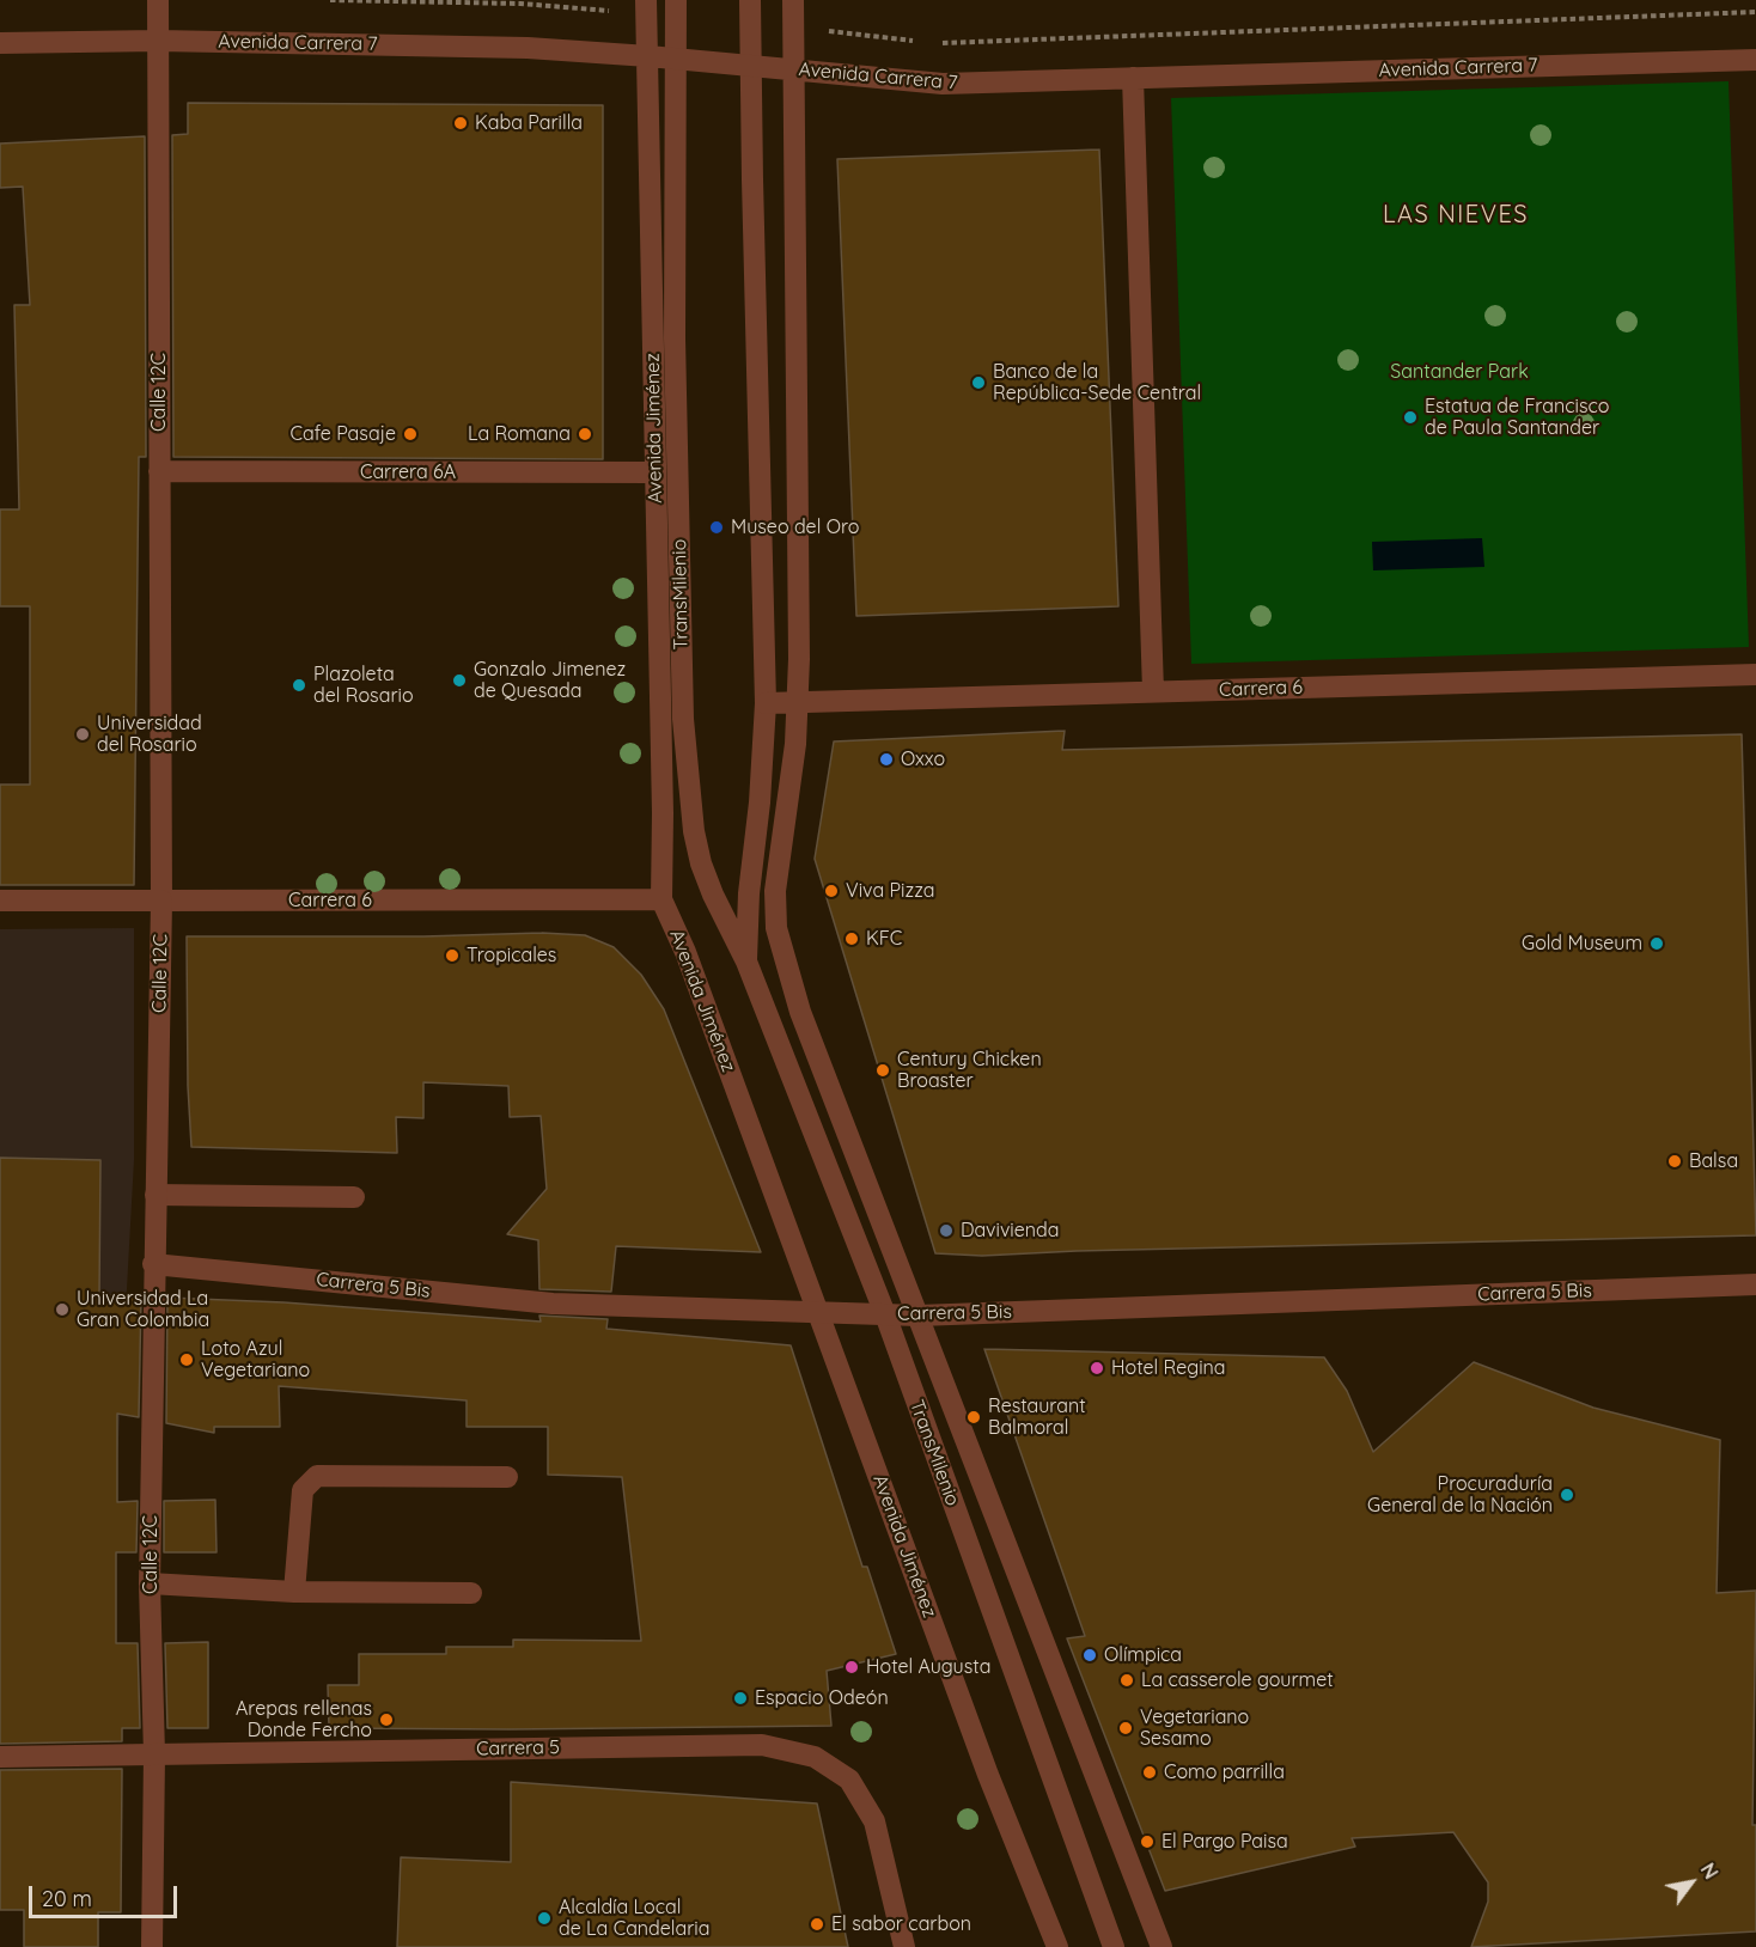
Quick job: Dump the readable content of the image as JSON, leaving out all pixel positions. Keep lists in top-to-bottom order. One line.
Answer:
{"streets":{"street":["Avenida Carrera 7","Calle 12C","Avenida Jiménez","Carrera 6A","TransMilenio","Carrera 6","Carrera 5 Bis","Carrera 5"]},"crossings":[["Avenida Carrera 7","Calle 12C"],["Avenida Carrera 7","Avenida Jiménez"],["Avenida Carrera 7","TransMilenio"],["Calle 12C","Carrera 6A"],["Calle 12C","Carrera 6"],["Calle 12C","Carrera 5 Bis"],["Calle 12C","Carrera 5"],["Avenida Jiménez","Carrera 6A"],["Avenida Jiménez","Carrera 6"],["Avenida Jiménez","Carrera 5 Bis"],["TransMilenio","Carrera 6"],["TransMilenio","Carrera 5 Bis"]],"districts":["LAS NIEVES"],"parks":["Santander Park"],"places":["Kaba Parilla","Banco de la República-Sede Central","Estatua de Francisco de Paula Santander","Cafe Pasaje","La Romana","Museo del Oro","Gonzalo Jimenez de Quesada","Plazoleta del Rosario","Universidad del Rosario","Oxxo","Viva Pizza","KFC","Gold Museum","Tropicales","Century Chicken Broaster","Balsa","Davivienda","Universidad La Gran Colombia","Loto Azul Vegetariano","Hotel Regina","Restaurant Balmoral","Procuraduría General de la Nación","Olímpica","Hotel Augusta","La casserole gourmet","Espacio Odeón","Arepas rellenas Donde Fercho","Vegetariano Sesamo","Como parrilla","El Pargo Paisa","Alcaldía Local de La Candelaria","El sabor carbon"],"scale_bar":"20 m","north":"top right"}
